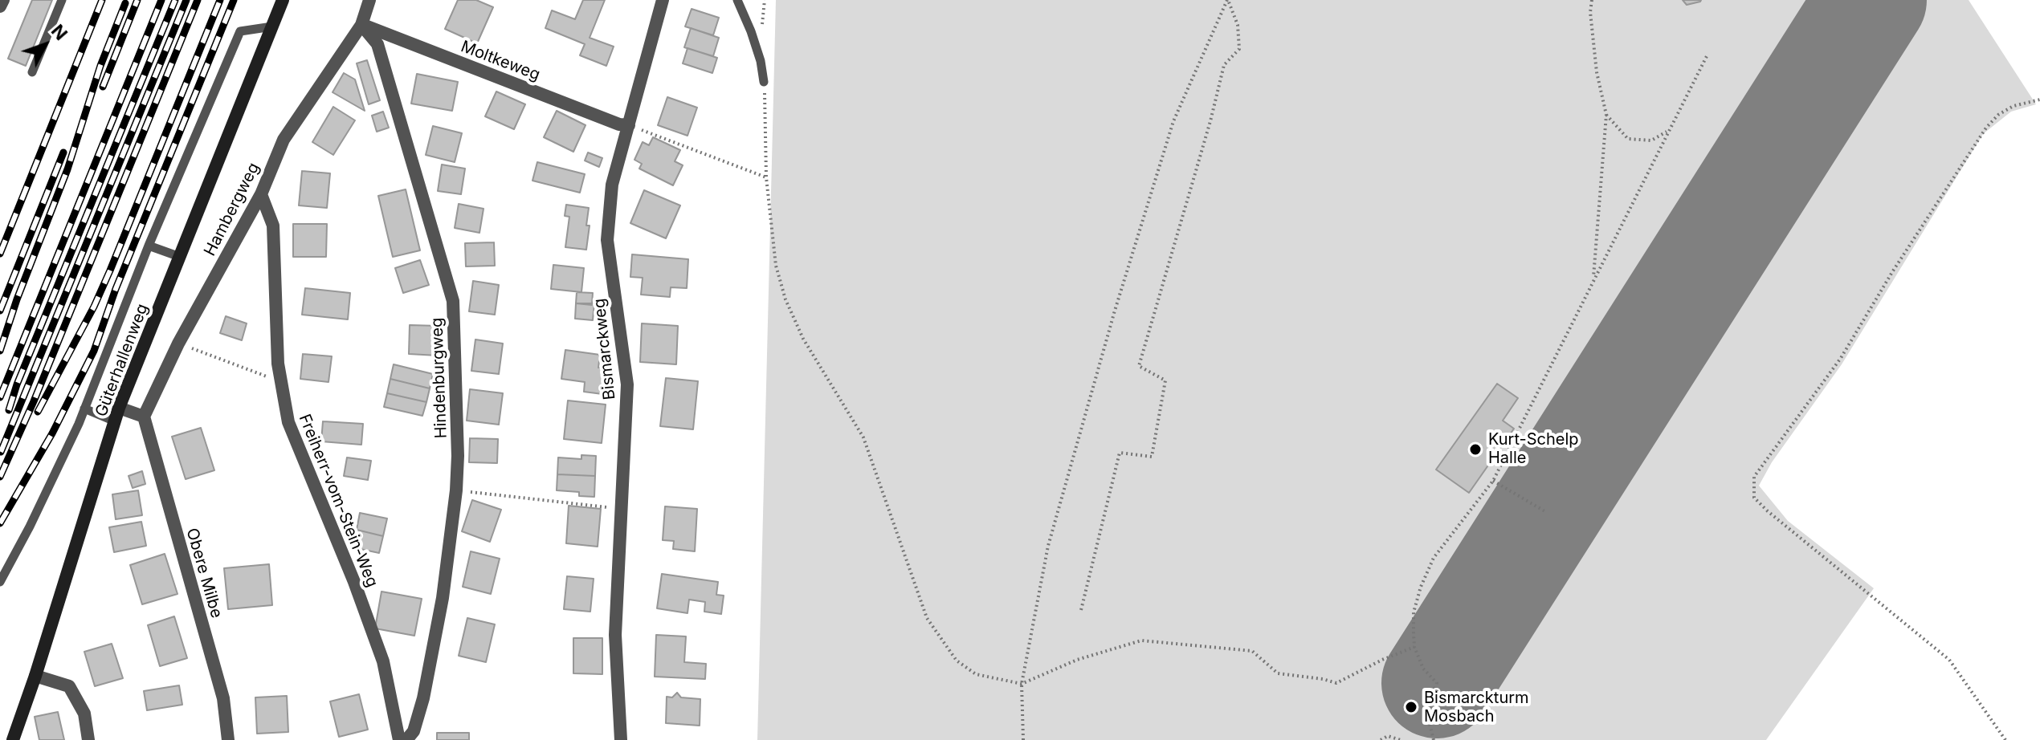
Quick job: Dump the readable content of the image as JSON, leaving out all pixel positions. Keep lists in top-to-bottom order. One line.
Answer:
{"streets":{"street":["Moltkeweg","Hambergweg","Bismarckweg","Güterhallenweg","Hindenburgweg","Freiherr-vom-Stein-Weg","Obere Milbe"]},"crossings":[["Moltkeweg","Hambergweg"],["Moltkeweg","Bismarckweg"],["Moltkeweg","Hindenburgweg"],["Hambergweg","Hindenburgweg"],["Hambergweg","Freiherr-vom-Stein-Weg"],["Hambergweg","Obere Milbe"]],"places":["Kurt-Schelp Halle","Bismarckturm Mosbach"],"north":"top right"}
